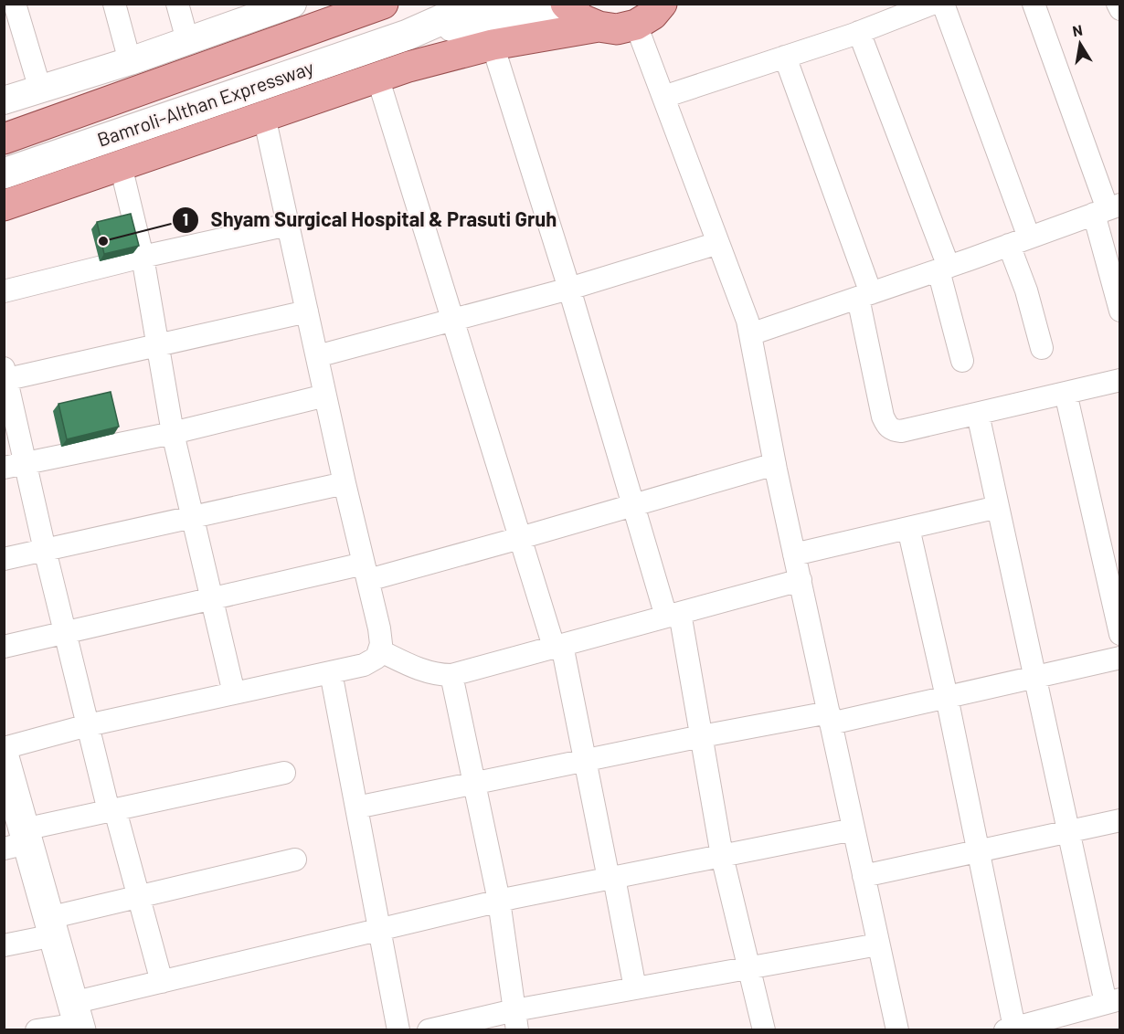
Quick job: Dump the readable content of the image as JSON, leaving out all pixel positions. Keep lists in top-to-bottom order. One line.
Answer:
{"streets":{"main road":["Bamroli-Althan Expressway"]},"places":["Shyam Surgical Hospital & Prasuti Gruh"],"north":"top"}
